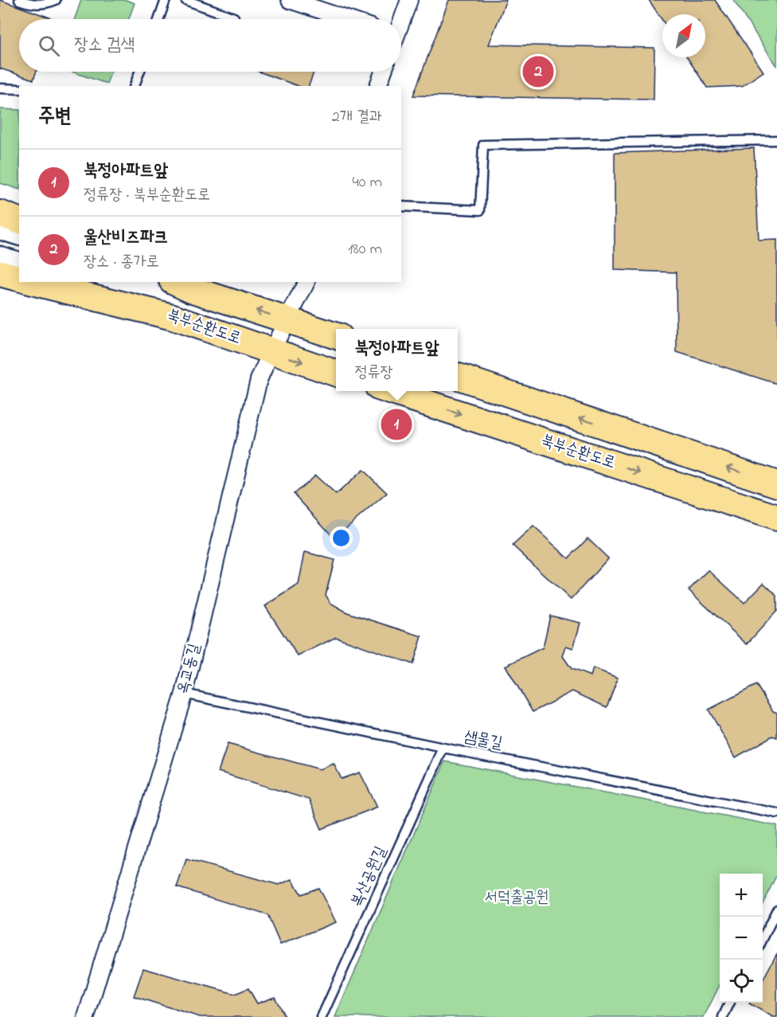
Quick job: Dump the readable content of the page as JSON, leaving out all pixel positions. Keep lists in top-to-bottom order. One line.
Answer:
{"streets":{"main road":["북부순환도로"],"street":["옥교동길"],"lane":["샘물길","복산공원길"]},"crossings":[["북부순환도로","옥교동길"],["옥교동길","샘물길"],["샘물길","복산공원길"]],"parks":["서덕출공원"],"north":"top right","page":{"search":"장소 검색","pins":["2","1"],"heading":["주변","2개 결과"],"list":[{"mark":"1","name":"북정아파트앞","note":"정류장 · 북부순환도로","value":"40 m"},{"mark":"2","name":"울산비즈파크","note":"장소 · 종가로","value":"180 m"}],"popup":["북정아파트앞","정류장"],"map_buttons":["+","−"]}}
